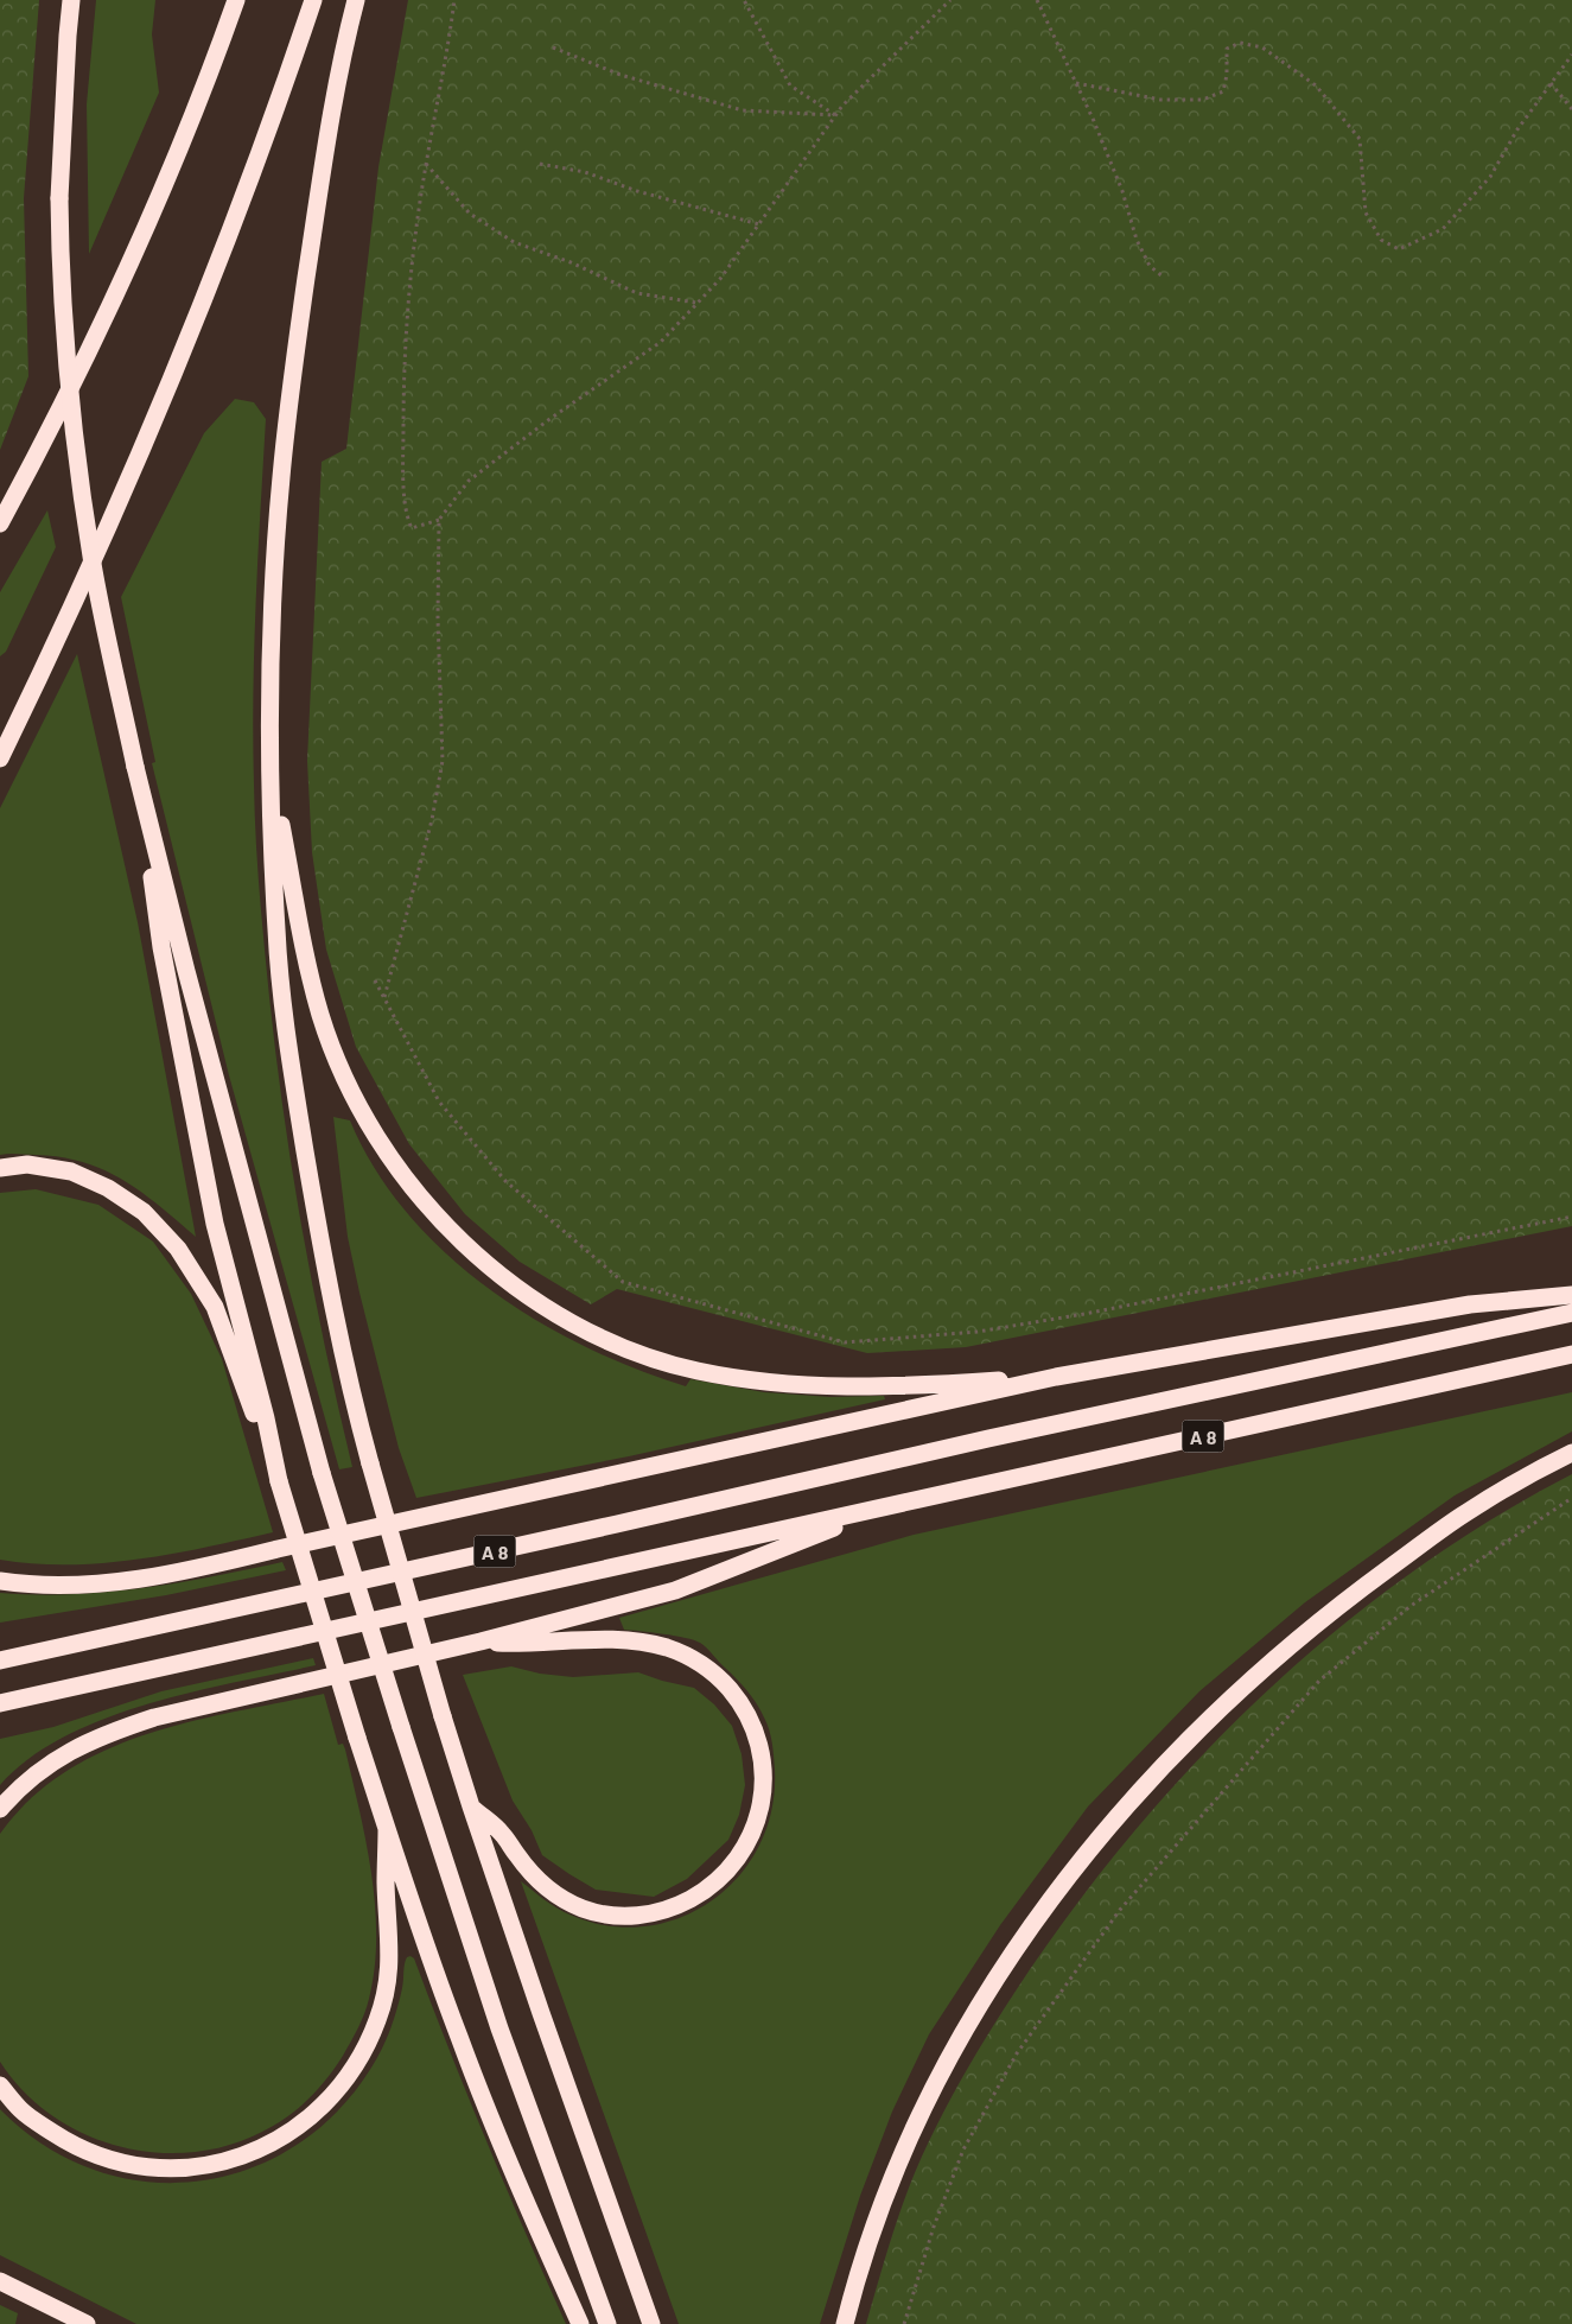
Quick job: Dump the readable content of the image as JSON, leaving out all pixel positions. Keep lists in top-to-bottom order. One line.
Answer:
{"streets":{"highway":["A 8"]}}
